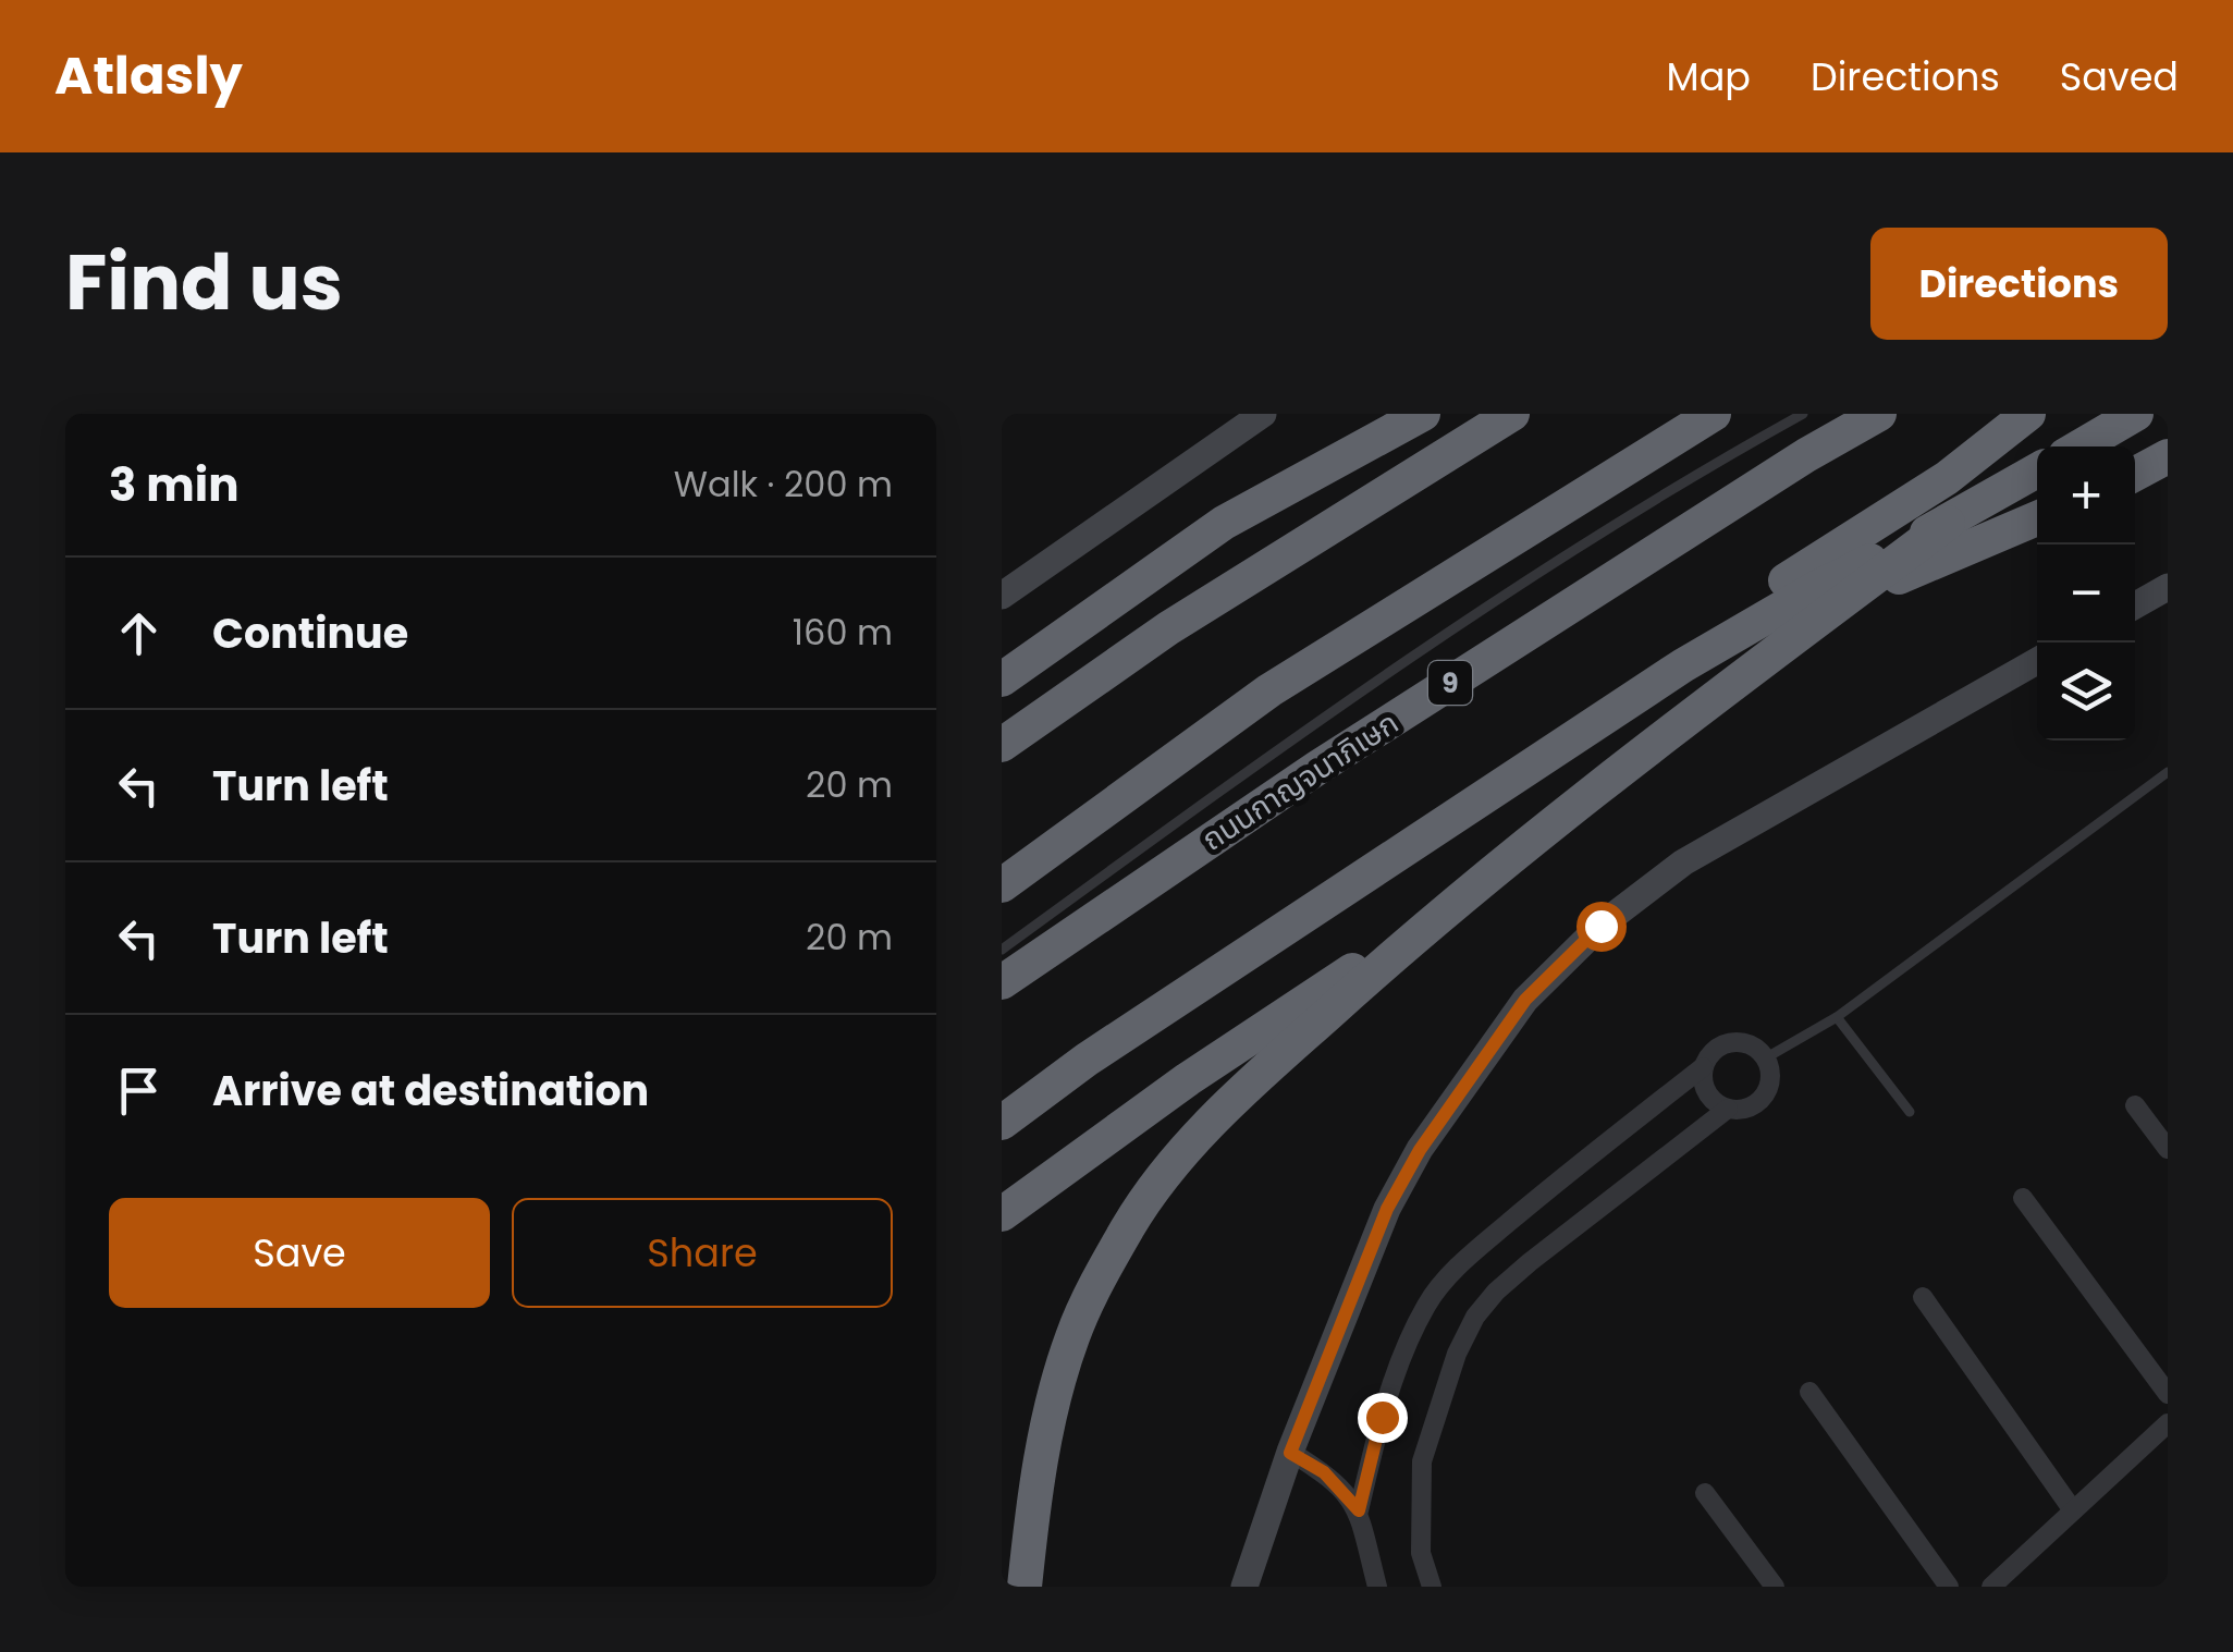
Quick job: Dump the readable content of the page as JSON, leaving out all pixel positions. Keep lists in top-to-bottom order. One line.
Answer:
{"streets":{"highway":["9","ถนนกาญจนาภิเษก"]},"page":{"header":"Atlasly","nav":["Map","Directions","Saved"],"title":"Find us","buttons":["Directions",["Save","Share"]],"heading":["3 min","Walk · 200 m"],"map_buttons":["+","−"],"list":[["Continue","160 m"],["Turn left","20 m"],["Turn left","20 m"],"Arrive at destination"]}}
